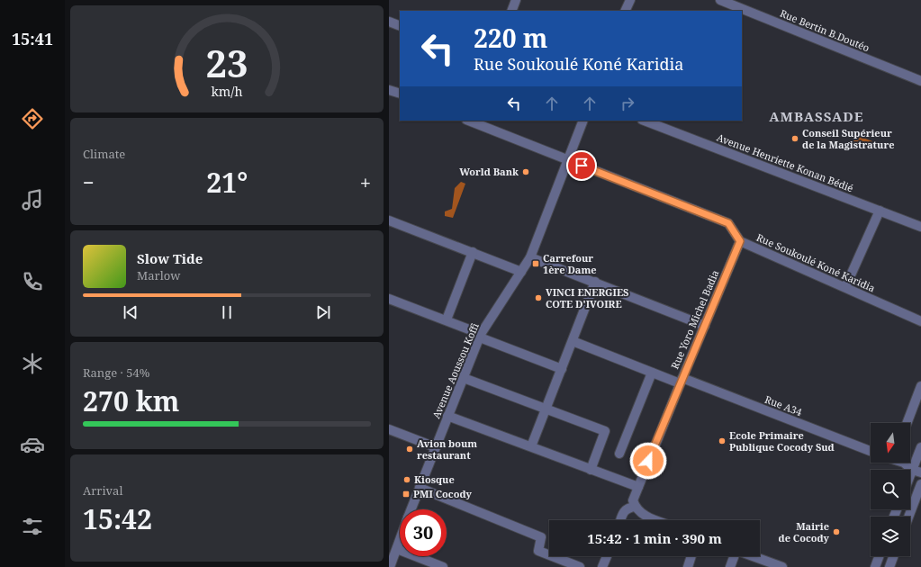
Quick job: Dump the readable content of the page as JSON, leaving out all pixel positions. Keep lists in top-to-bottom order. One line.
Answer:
{"streets":{"street":["Rue Bertin B.Doutéo","Avenue Henriette Konan Bédié","Rue Soukoulé Koné Karidia","Rue Yoro Michel Badia","Avenue Aoussou Koffi","Rue A34"]},"crossings":[["Rue Soukoulé Koné Karidia","Rue Yoro Michel Badia"],["Rue Soukoulé Koné Karidia","Avenue Aoussou Koffi"],["Rue Yoro Michel Badia","Rue A34"]],"districts":["AMBASSADE"],"places":{"other":["Conseil Supérieur de la Magistrature","World Bank","VINCI ENERGIES COTE D'IVOIRE","Ecole Primaire Publique Cocody Sud","Avion boum restaurant","Kiosque","Mairie de Cocody"],"transit":["Carrefour 1ère Dame","PMI Cocody"]},"north":"bottom","page":{"tabs":"15:41","turn":["220 m","Rue Soukoulé Koné Karidia"],"tile":["Climate",["Range · 54%","270 km"],["Arrival","15:42"]],"heat":["−","21°","+"],"song":["Slow Tide","Marlow"],"limit":"30","trip":"15:42 · 1 min · 390 m","gauge":["23","km/h"]}}
